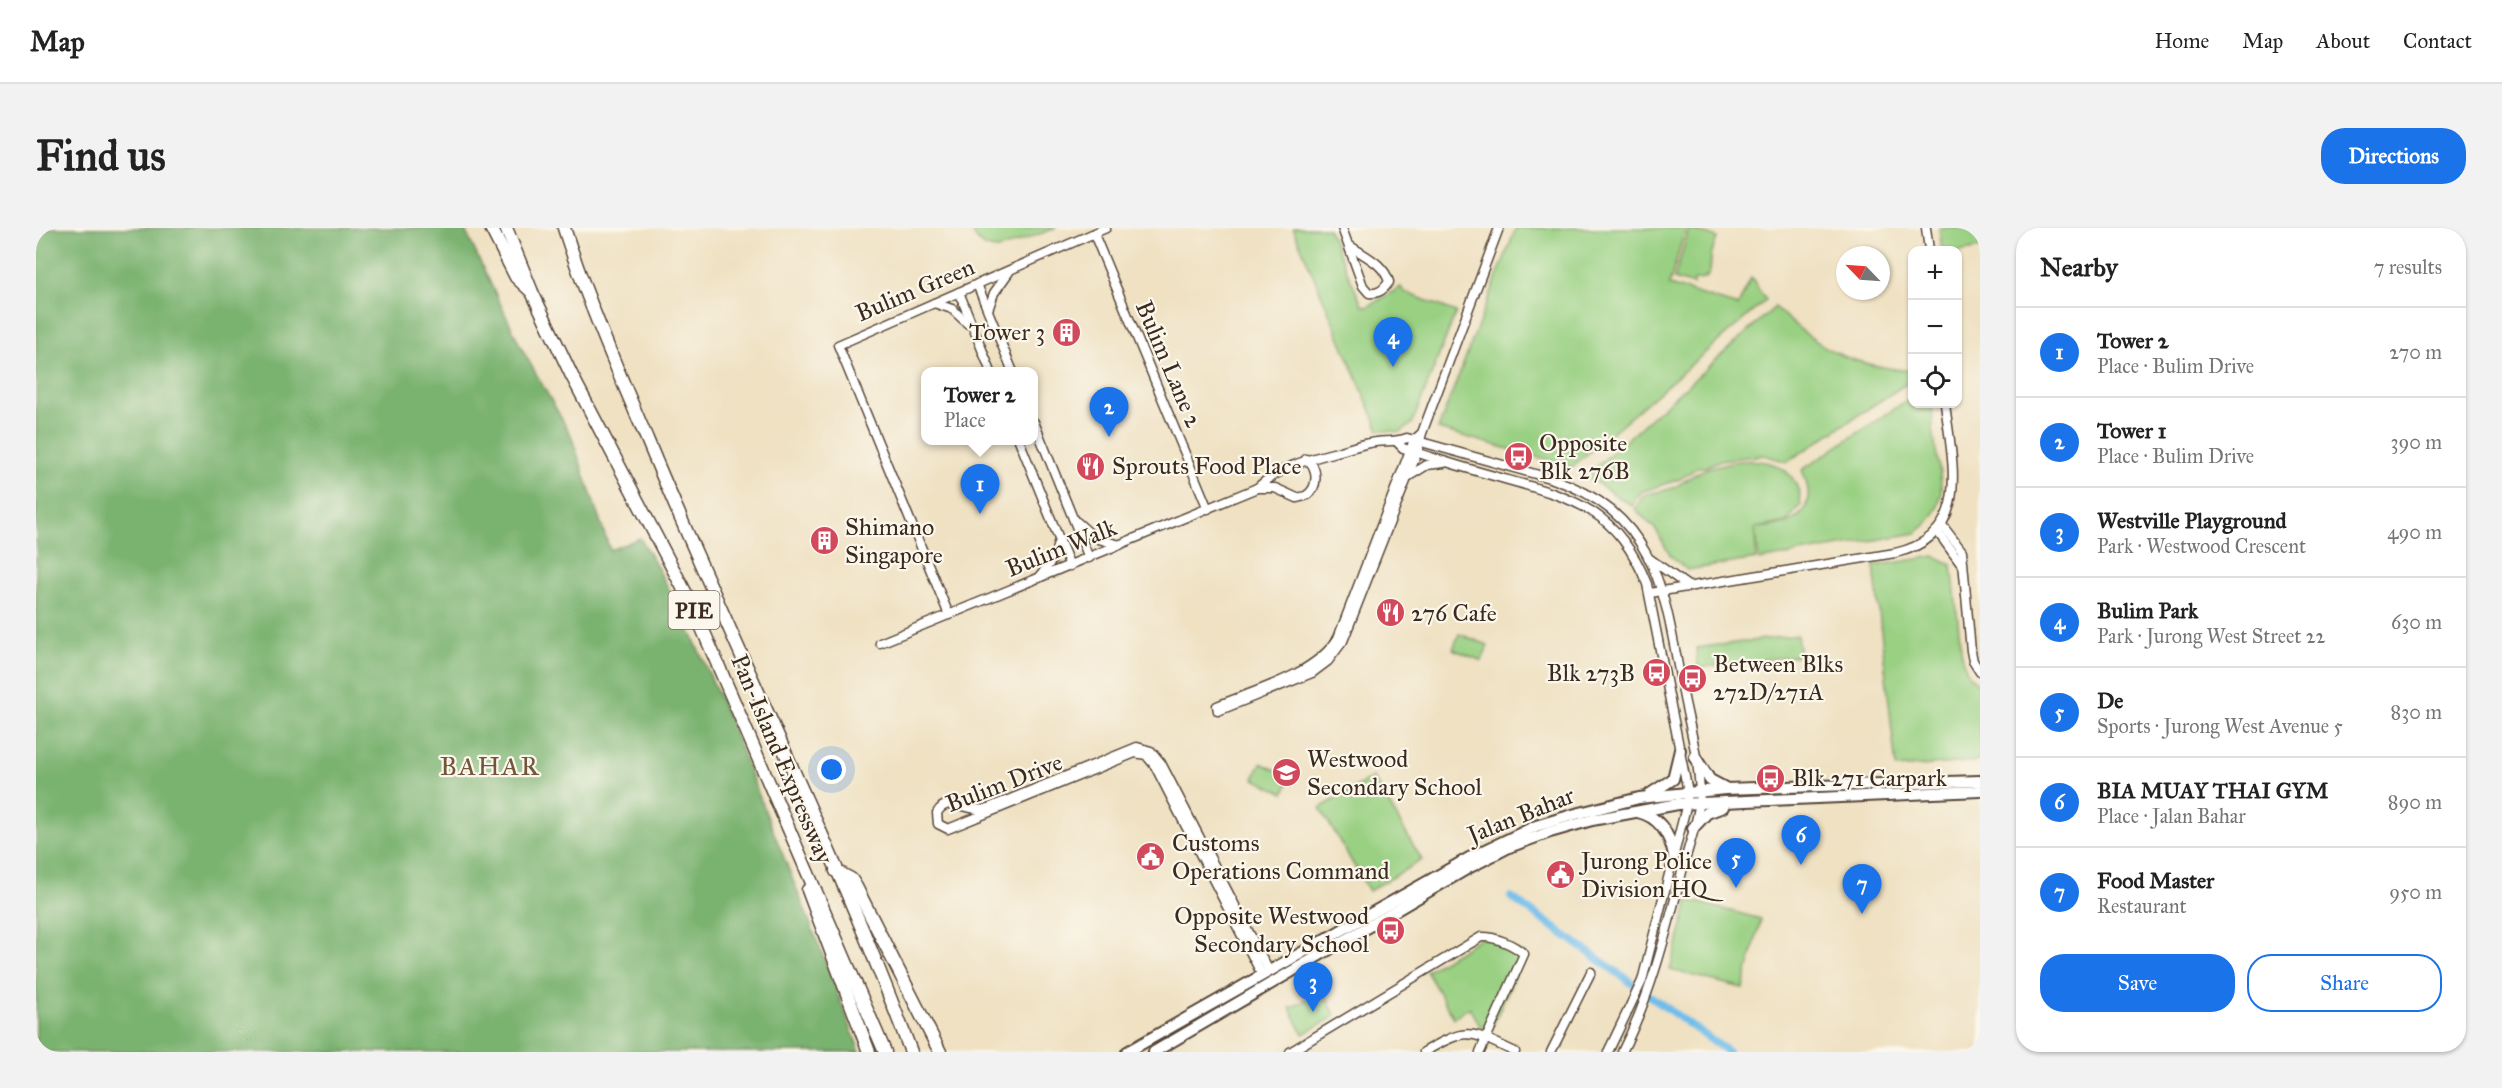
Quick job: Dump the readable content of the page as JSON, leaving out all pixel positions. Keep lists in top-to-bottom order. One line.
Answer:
{"streets":{"highway":["PIE","Pan-Island Expressway"],"main road":["Jalan Bahar"],"street":["Bulim Green","Bulim Lane 2","Bulim Walk","Bulim Drive"]},"crossings":[["Bulim Green","Bulim Lane 2"],["Bulim Green","Bulim Walk"],["Bulim Lane 2","Bulim Walk"],["Bulim Drive","Jalan Bahar"]],"districts":["BAHAR"],"places":{"building":["Tower 3","Shimano Singapore"],"bus stop":["Opposite Blk 276B","Blk 273B","Between Blks 272D/271A","Blk 271 Carpark","Opposite Westwood Secondary School"],"restaurant":["Sprouts Food Place","276 Cafe"],"school or university":["Westwood Secondary School"],"public building":["Customs Operations Command","Jurong Police Division HQ"]},"north":"top left","page":{"header":"Map","nav":["Home","Map","About","Contact"],"buttons":["Directions",["Save","Share"]],"title":"Find us","heading":["Nearby","7 results"],"map_buttons":["+","−"],"list":[{"mark":"1","name":"Tower 2","note":"Place · Bulim Drive","value":"270 m"},{"mark":"2","name":"Tower 1","note":"Place · Bulim Drive","value":"390 m"},{"mark":"3","name":"Westville Playground","note":"Park · Westwood Crescent","value":"490 m"},{"mark":"4","name":"Bulim Park","note":"Park · Jurong West Street 22","value":"630 m"},{"mark":"5","name":"De","note":"Sports · Jurong West Avenue 5","value":"830 m"},{"mark":"6","name":"BIA MUAY THAI GYM","note":"Place · Jalan Bahar","value":"890 m"},{"mark":"7","name":"Food Master","note":"Restaurant","value":"950 m"}],"pins":["4","2","1","6","5","7","3"],"popup":["Tower 2","Place"]}}
